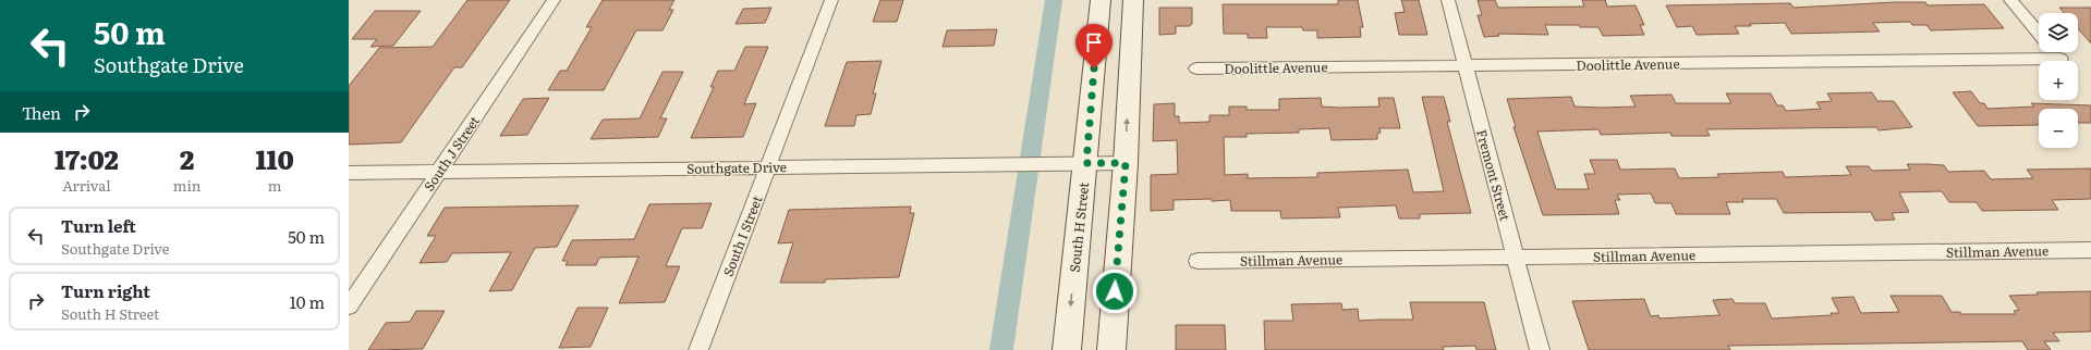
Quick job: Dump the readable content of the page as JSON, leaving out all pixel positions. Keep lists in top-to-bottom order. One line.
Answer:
{"streets":{"street":["Doolittle Avenue","South J Street","Southgate Drive","Fremont Street","South H Street","South I Street","Stillman Avenue"]},"crossings":[["Doolittle Avenue","Fremont Street"],["South J Street","Southgate Drive"],["Southgate Drive","South H Street"],["Southgate Drive","South I Street"],["Fremont Street","Stillman Avenue"]],"page":{"turn":["50 m","Southgate Drive"],"map_buttons":["+","−"],"then":"Then","eta":["17:02","Arrival","2","min","110","m"],"list":[{"name":"Turn left","note":"Southgate Drive","value":"50 m"},{"name":"Turn right","note":"South H Street","value":"10 m"}]}}
